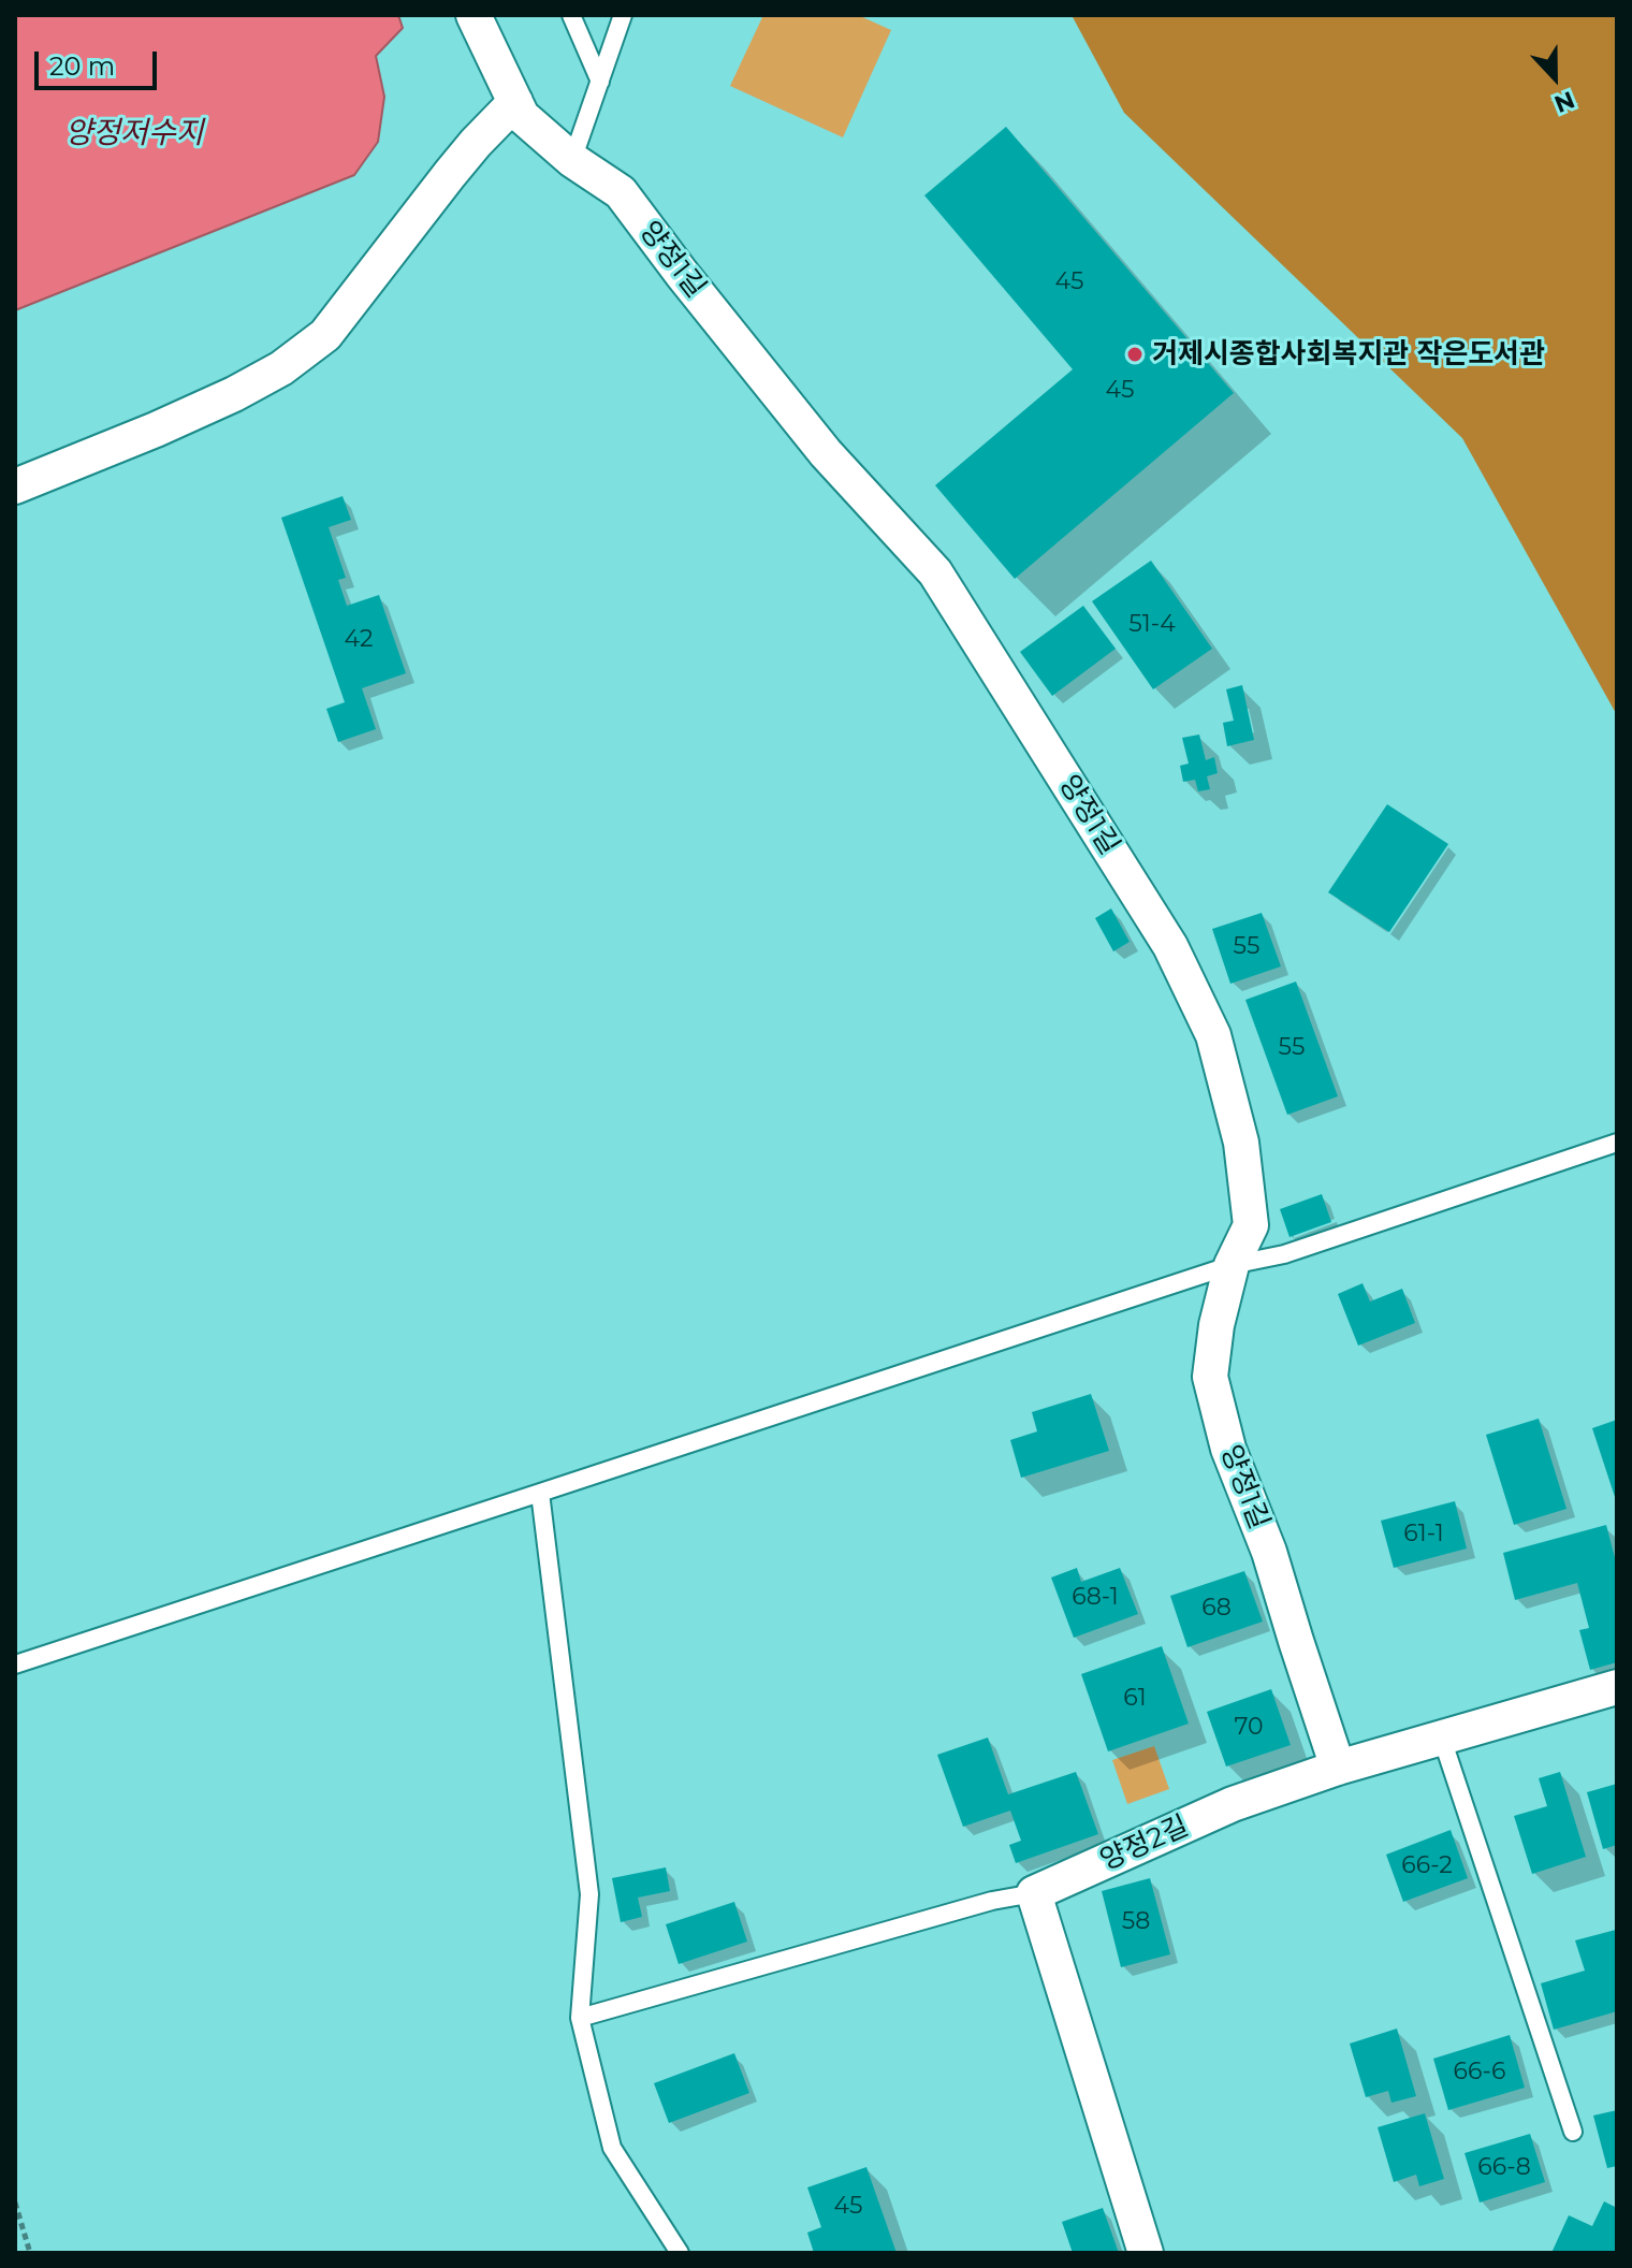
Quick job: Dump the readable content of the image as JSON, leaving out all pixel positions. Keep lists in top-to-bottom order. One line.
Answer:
{"streets":{"street":["양정1길","양정2길"]},"crossings":[["양정1길","양정2길"]],"water":["양정저수지"],"places":["거제시종합사회복지관 작은도서관"],"house_numbers":["45","45","51-4","42","55","55","61-1","68-1","68","61","70","66-2","58","66-6","66-8","45"],"scale_bar":"20 m","north":"bottom"}
